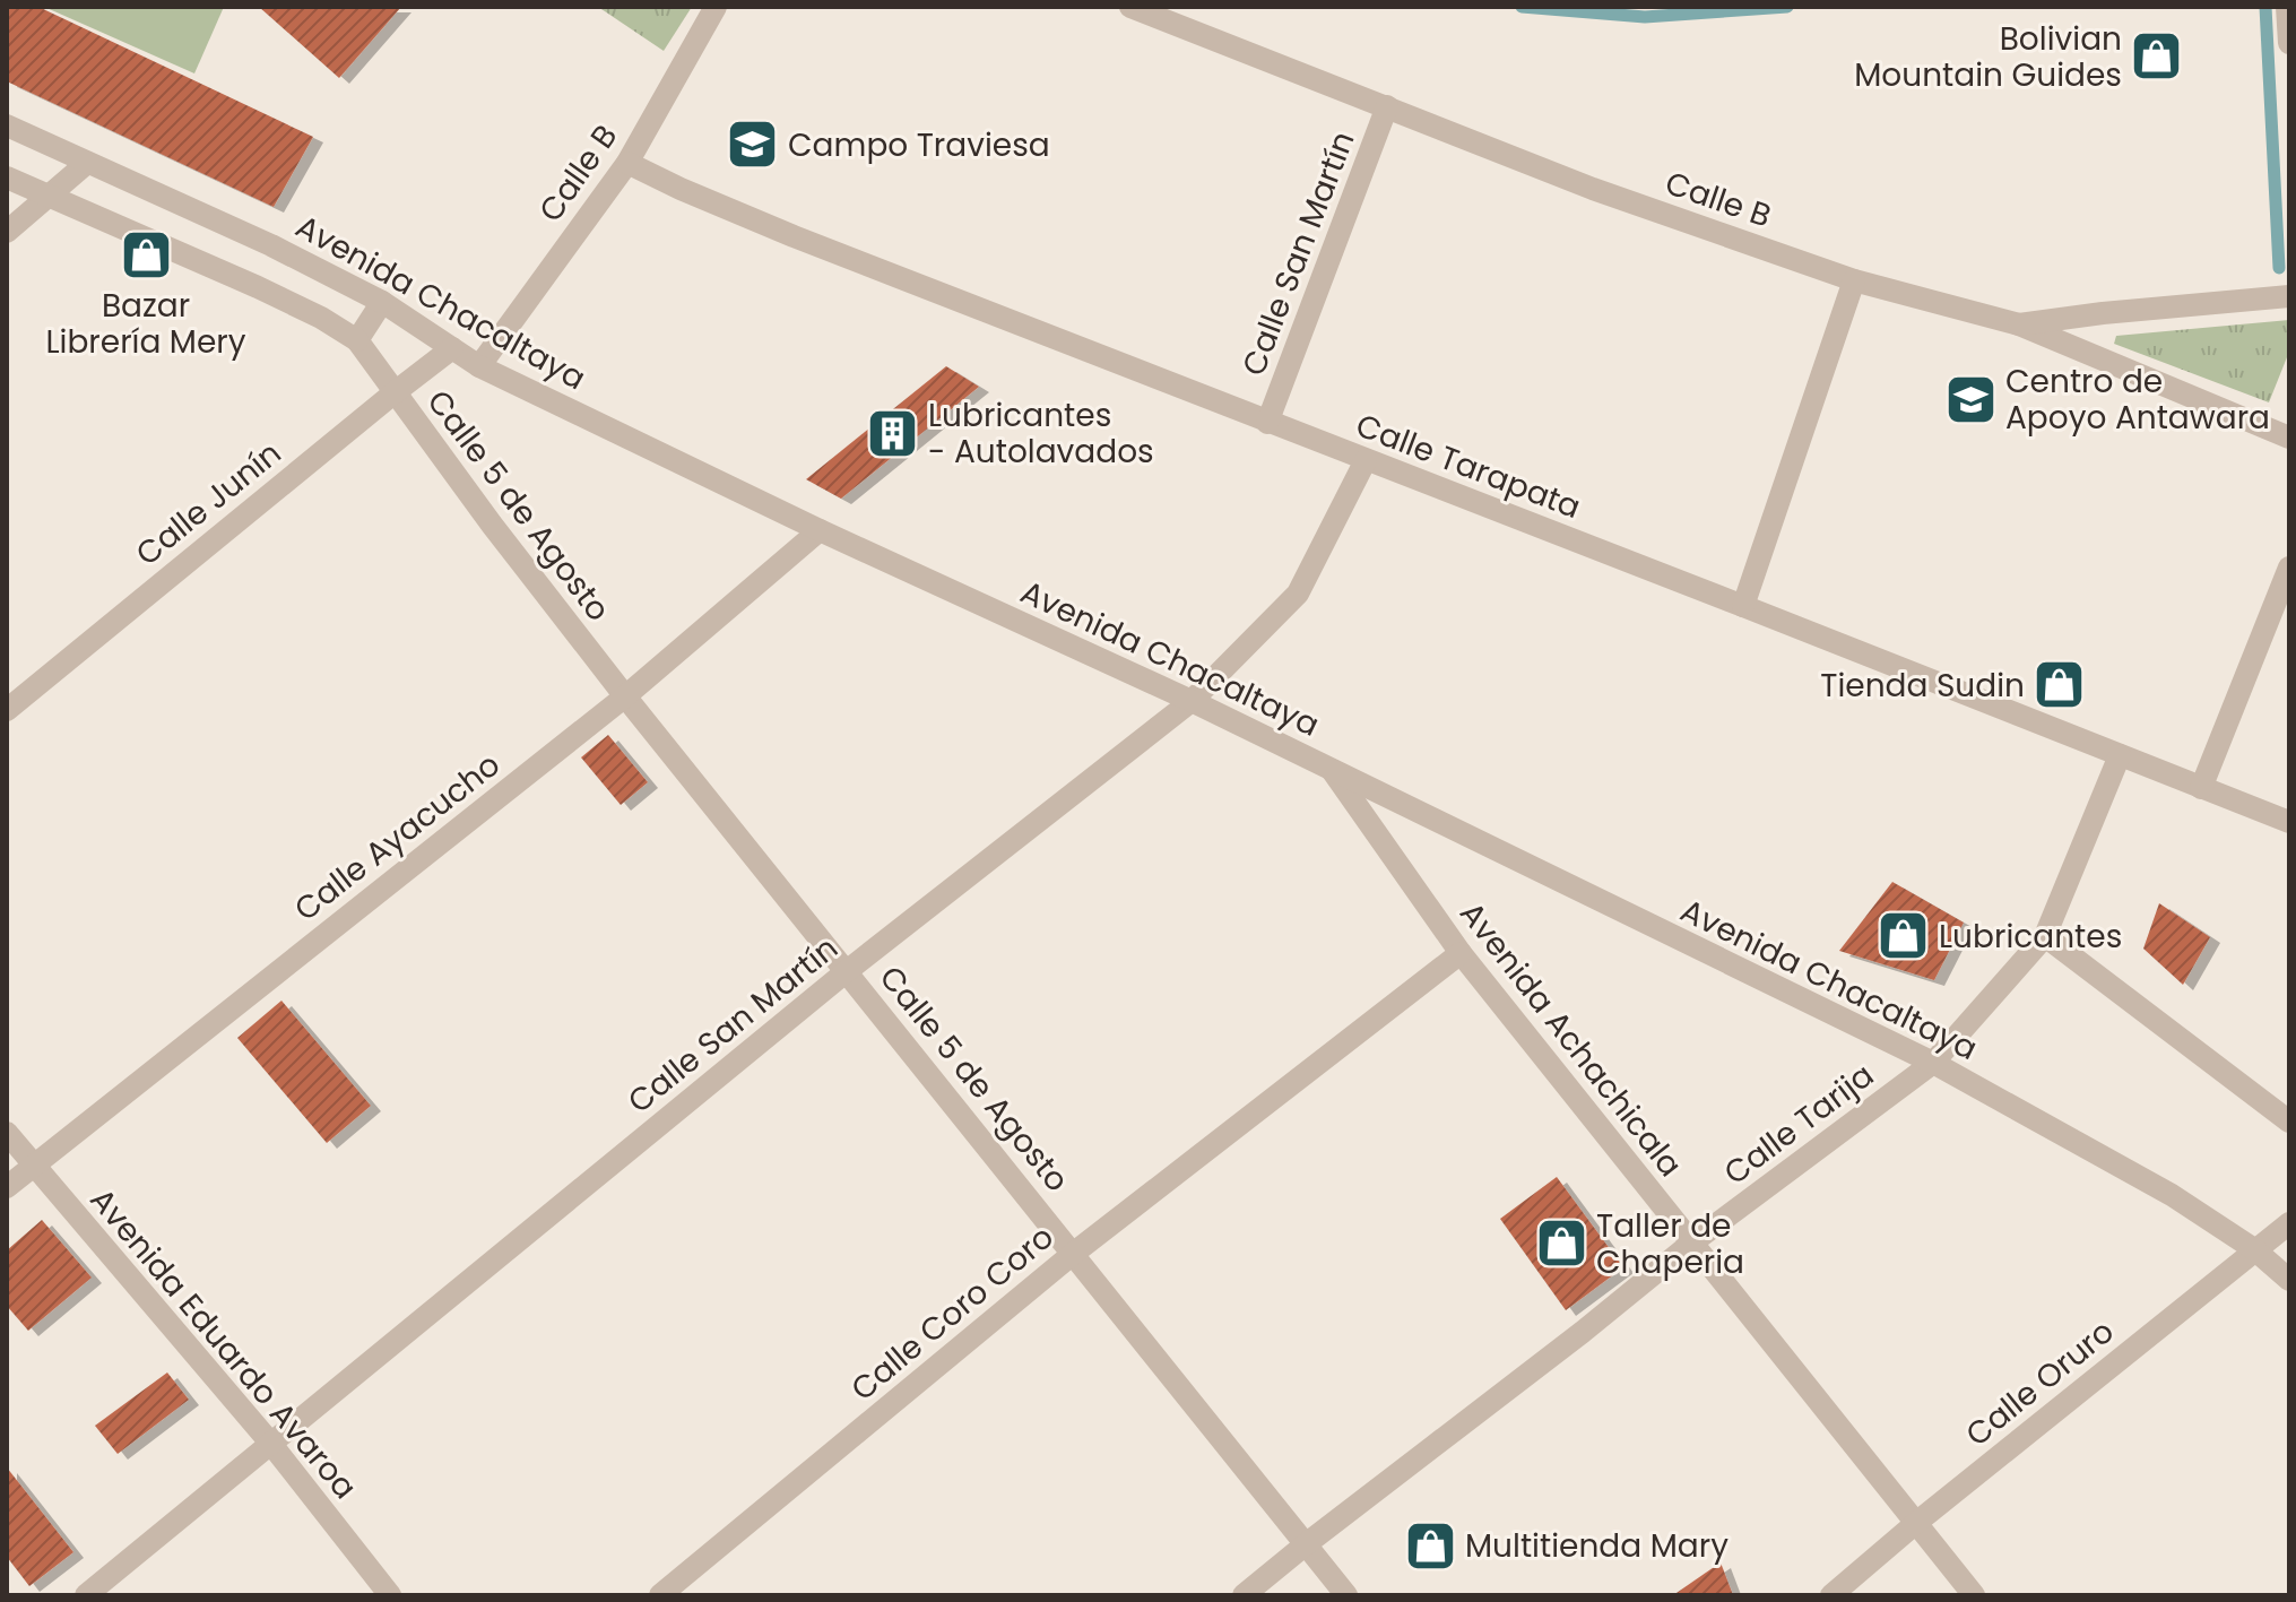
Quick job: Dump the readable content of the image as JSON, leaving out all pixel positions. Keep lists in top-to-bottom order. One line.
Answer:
{"streets":{"street":["Calle B","Calle San Martín","Avenida Chacaltaya","Calle Tarapata","Calle Junín","Calle 5 de Agosto","Calle Ayacucho","Avenida Achachicala","Calle Tarija","Calle Coro Coro","Avenida Eduardo Avaroa","Calle Oruro"]},"crossings":[["Calle B","Calle San Martín"],["Calle B","Avenida Chacaltaya"],["Calle B","Calle Tarapata"],["Calle San Martín","Avenida Chacaltaya"],["Calle San Martín","Calle Tarapata"],["Calle San Martín","Calle 5 de Agosto"],["Calle San Martín","Avenida Eduardo Avaroa"],["Avenida Chacaltaya","Calle Junín"],["Avenida Chacaltaya","Calle Ayacucho"],["Avenida Chacaltaya","Avenida Achachicala"],["Avenida Chacaltaya","Calle Tarija"],["Avenida Chacaltaya","Calle Oruro"],["Calle Tarapata","Calle Tarija"],["Calle Junín","Calle 5 de Agosto"],["Calle 5 de Agosto","Calle Ayacucho"],["Calle 5 de Agosto","Calle Tarija"],["Calle 5 de Agosto","Calle Coro Coro"],["Calle Ayacucho","Avenida Eduardo Avaroa"],["Avenida Achachicala","Calle Tarija"],["Avenida Achachicala","Calle Coro Coro"],["Avenida Achachicala","Calle Oruro"]],"places":{"shop":["Bolivian Mountain Guides","Bazar Librería Mery","Tienda Sudin","Lubricantes","Taller de Chaperia","Multitienda Mary"],"school or university":["Campo Traviesa","Centro de Apoyo Antawara"],"building":["Lubricantes - Autolavados"]}}
